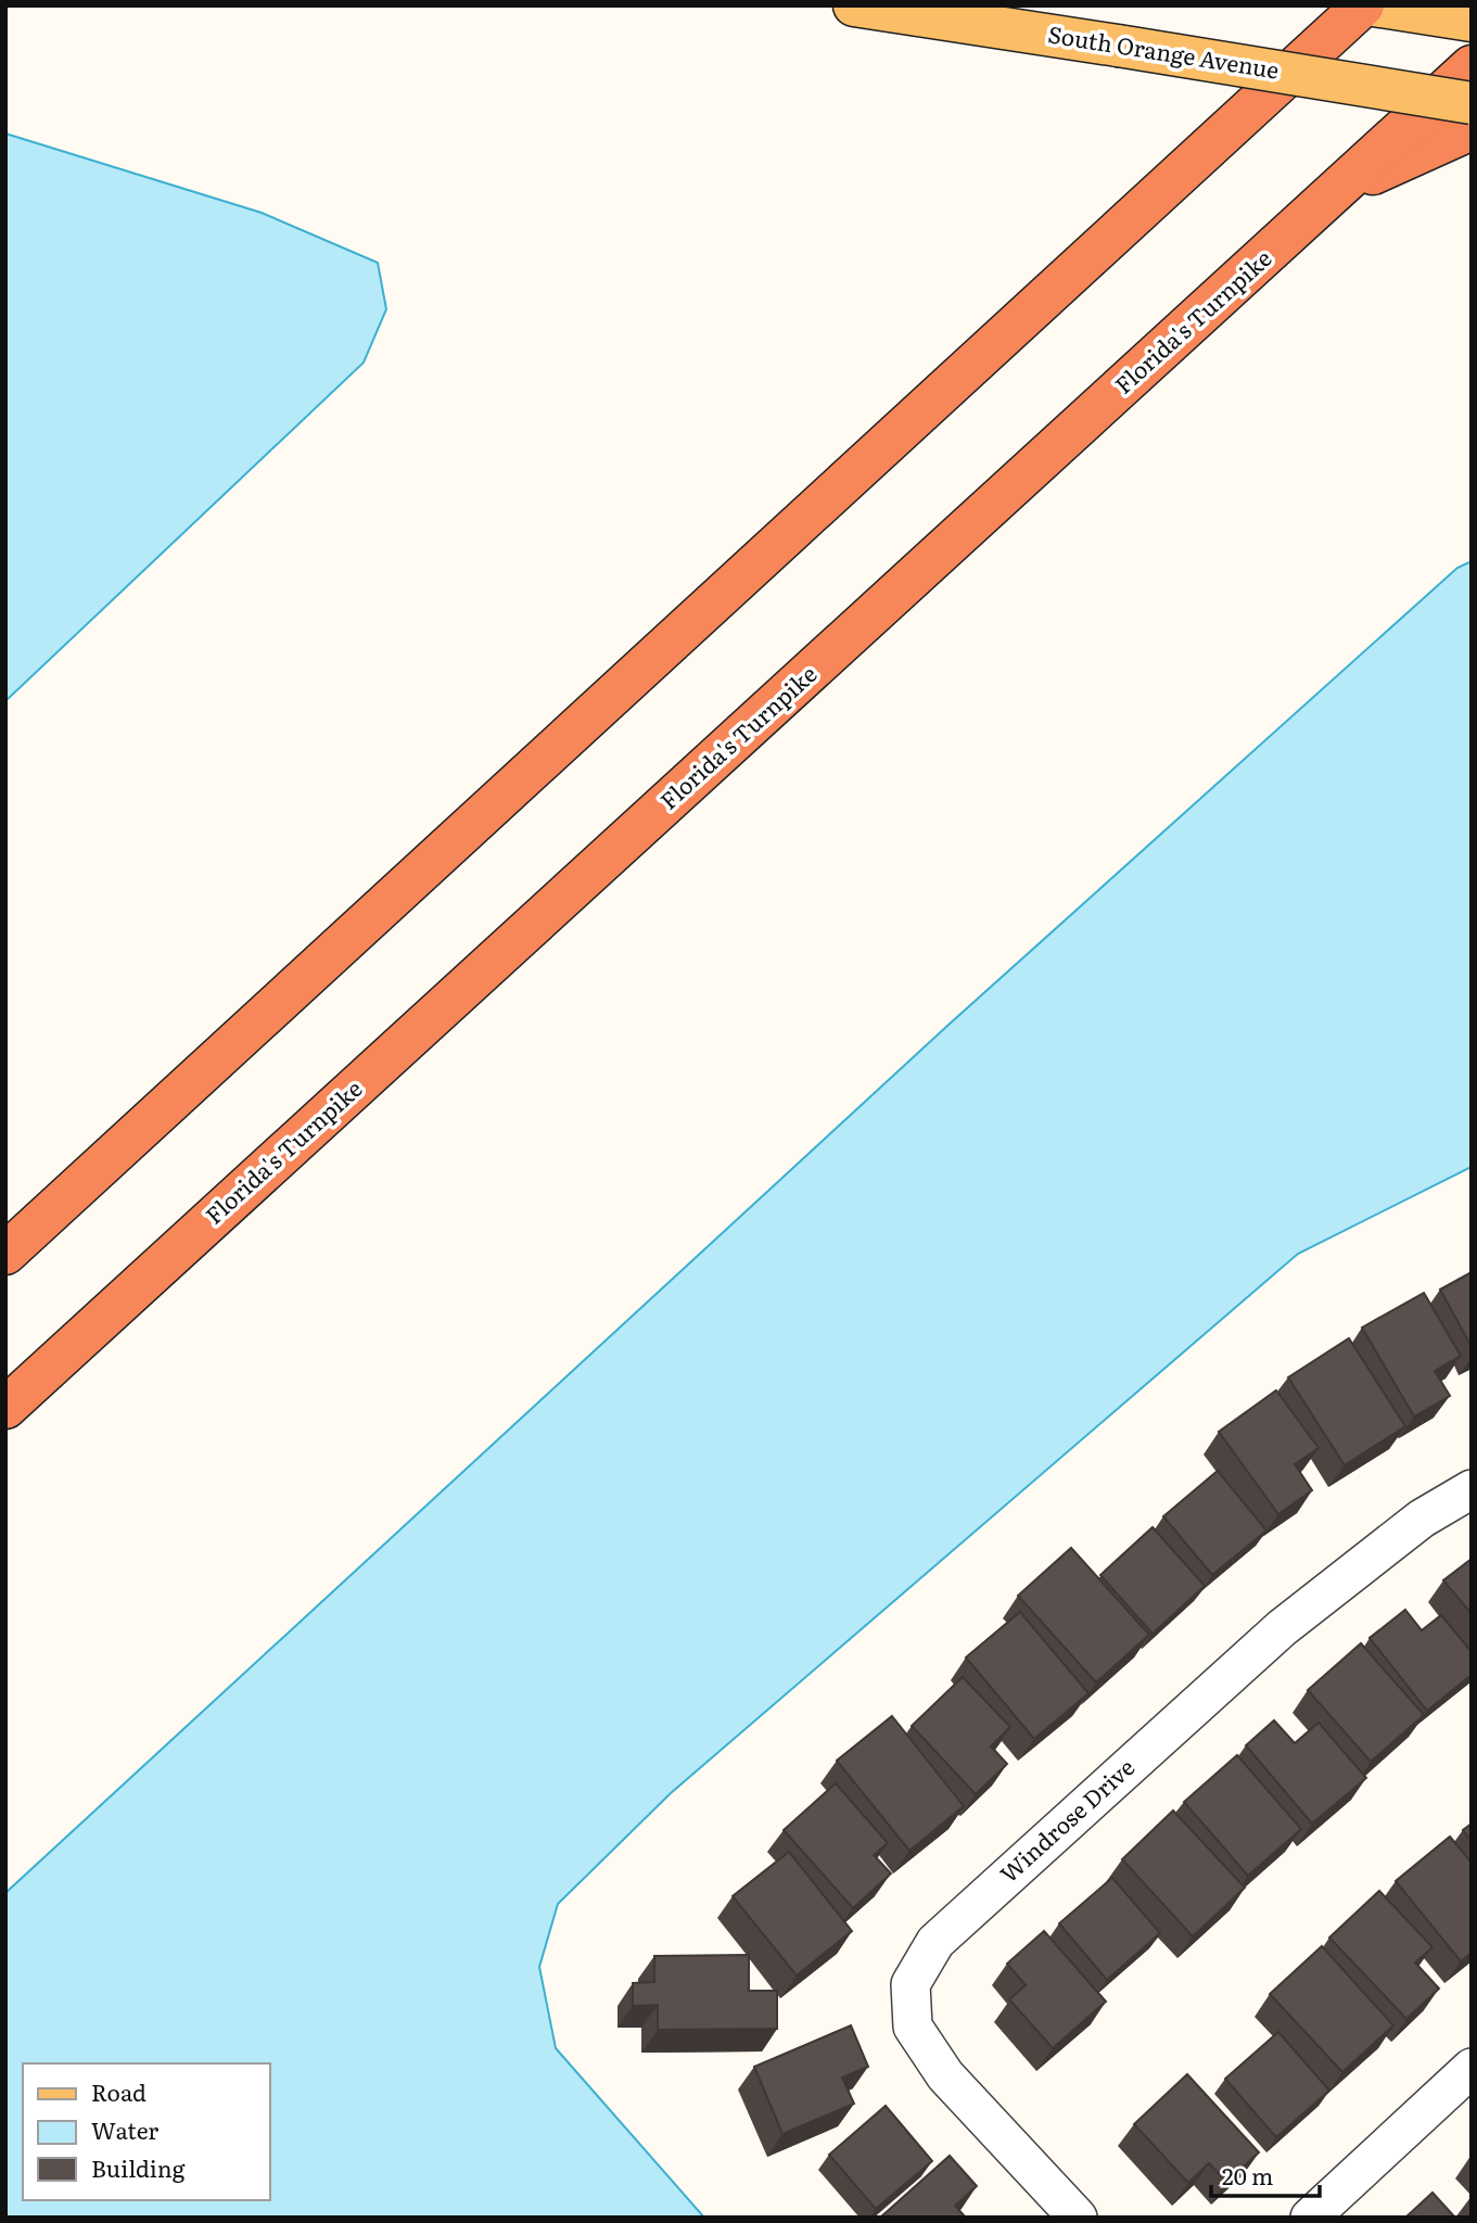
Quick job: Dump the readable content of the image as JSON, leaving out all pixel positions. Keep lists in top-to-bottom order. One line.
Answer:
{"streets":{"highway":["Florida's Turnpike"],"main road":["South Orange Avenue"],"street":["Windrose Drive"]},"legend":["Road","Water","Building"],"scale_bar":"20 m"}
